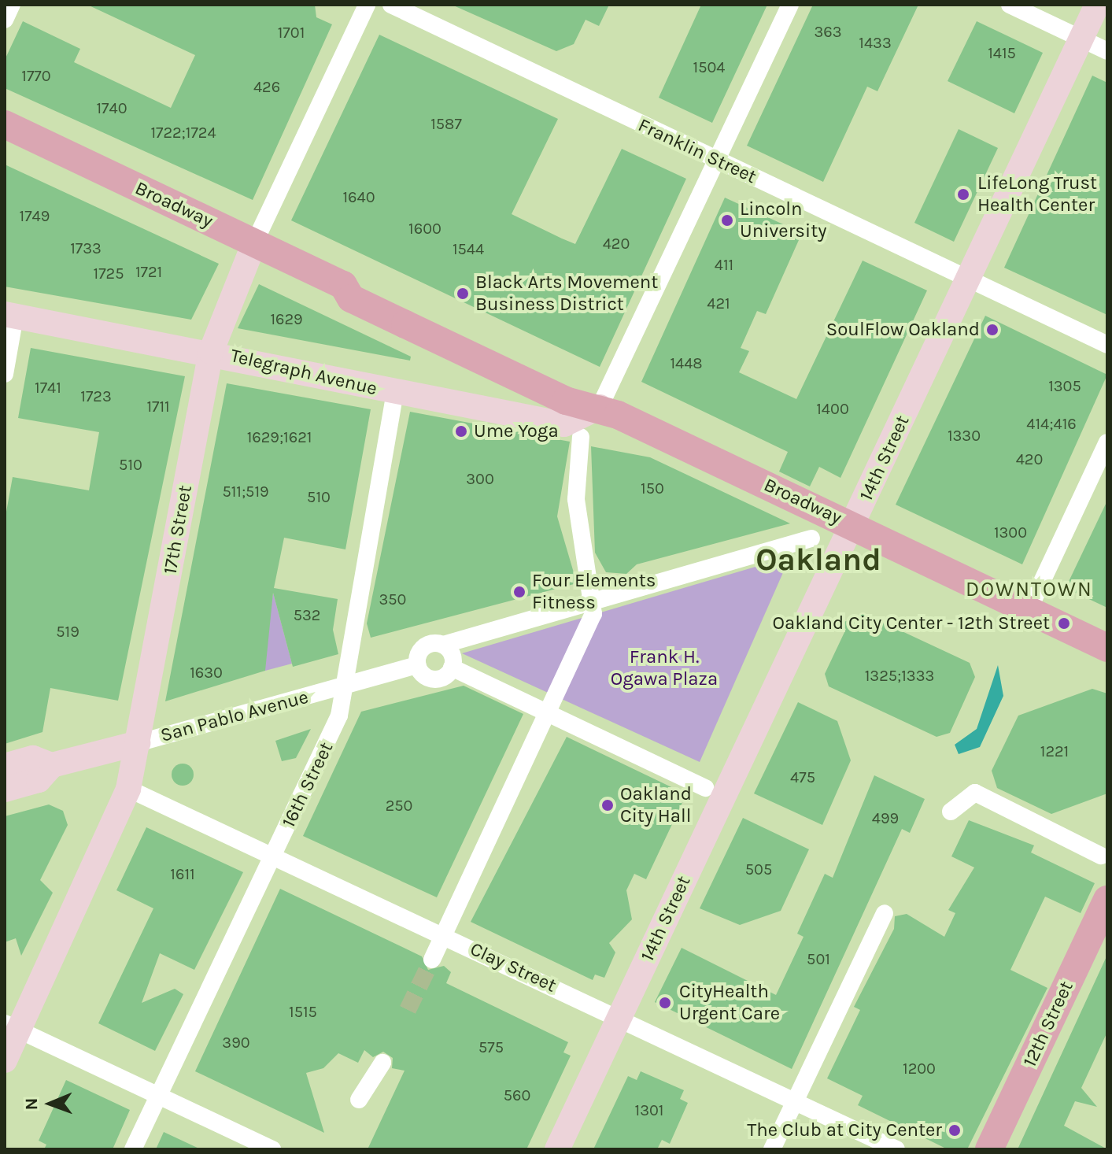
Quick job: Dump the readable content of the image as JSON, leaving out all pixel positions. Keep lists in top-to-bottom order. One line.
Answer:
{"streets":{"main road":["Broadway","Telegraph Avenue","14th Street","17th Street","San Pablo Avenue","12th Street"],"street":["Franklin Street","16th Street","Clay Street"]},"crossings":[["Franklin Street","14th Street"],["Broadway","Telegraph Avenue"],["Broadway","14th Street"],["Broadway","17th Street"],["Telegraph Avenue","17th Street"],["Telegraph Avenue","16th Street"],["14th Street","Clay Street"],["17th Street","San Pablo Avenue"],["17th Street","Clay Street"],["San Pablo Avenue","16th Street"],["16th Street","Clay Street"]],"districts":["Oakland","DOWNTOWN"],"parks":["Frank H. Ogawa Plaza"],"places":["LifeLong Trust Health Center","Lincoln University","Black Arts Movement Business District","SoulFlow Oakland","Ume Yoga","Four Elements Fitness","Oakland City Center - 12th Street","Oakland City Hall","CityHealth Urgent Care","The Club at City Center"],"house_numbers":["363","1701","1433","1415","1504","1770","426","1740","1587","1722;1724","1640","1749","1600","420","1733","1544","411","1721","1725","421","1629","1448","1305","1741","1723","1711","1400","414;416","1330","1629;1621","420","510","300","150","511;519","510","1300","350","532","519","1630","1325;1333","1221","475","250","499","505","1611","501","1515","390","575","1200","560","1301"],"north":"left"}
